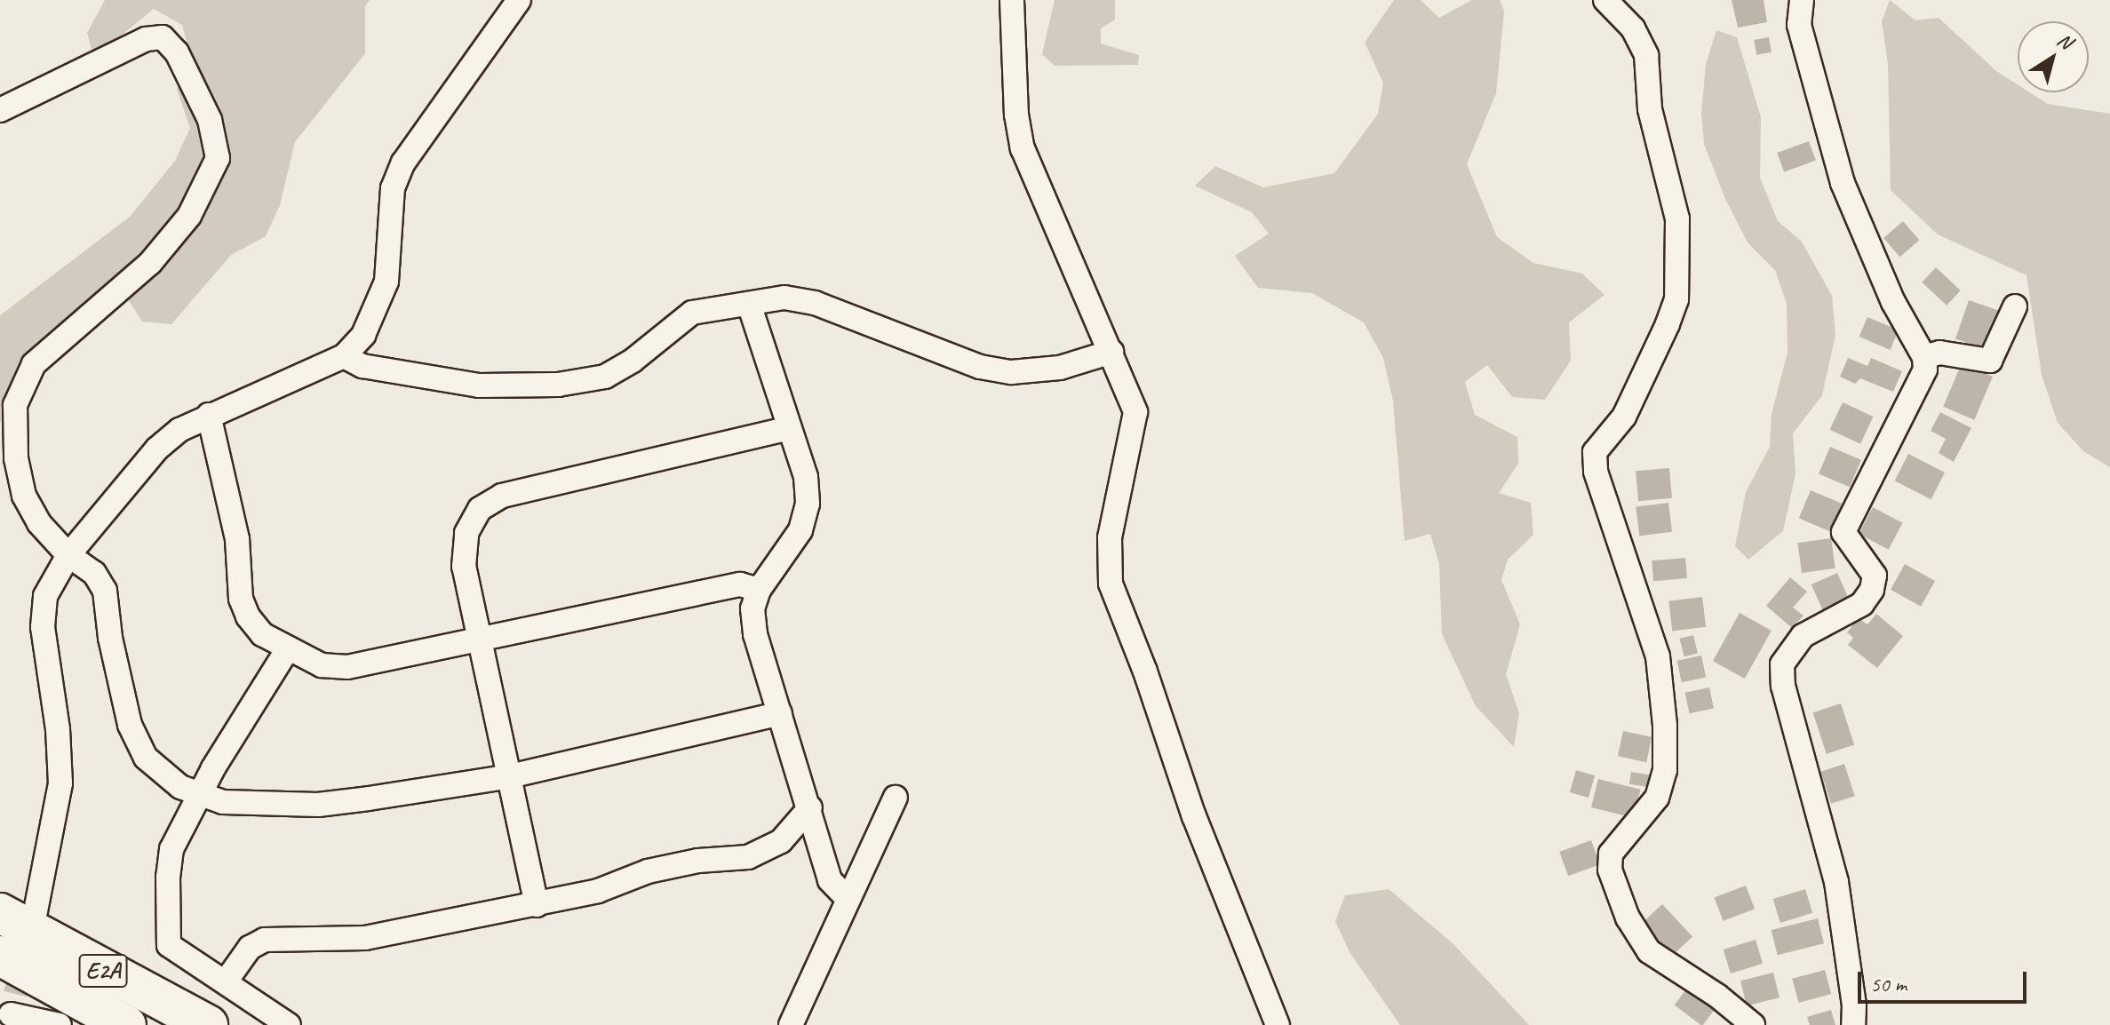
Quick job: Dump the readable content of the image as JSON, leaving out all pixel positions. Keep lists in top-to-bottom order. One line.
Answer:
{"streets":{"highway":["E2A"]},"scale_bar":"50 m","north":"top right"}
